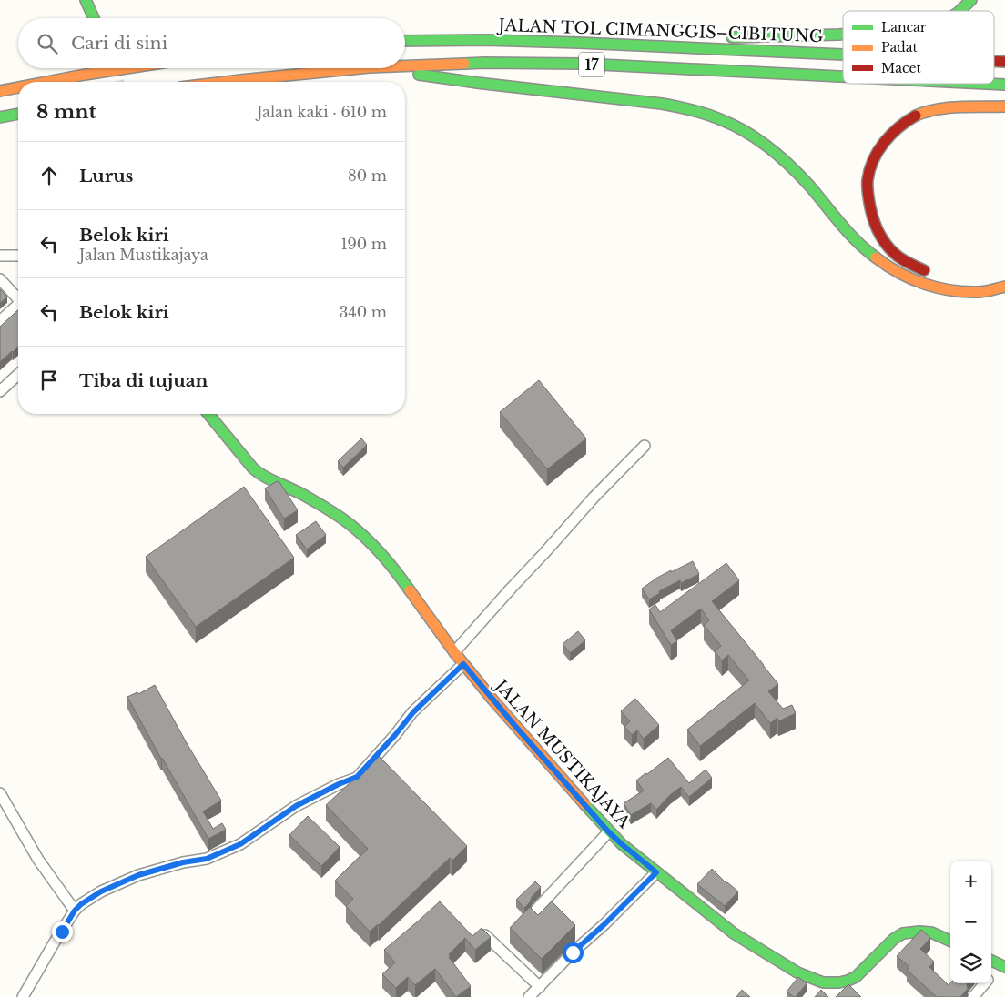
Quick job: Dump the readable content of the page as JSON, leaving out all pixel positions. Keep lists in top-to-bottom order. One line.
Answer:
{"streets":{"main road":["JALAN TOL CIMANGGIS–CIBITUNG","17","JALAN MUSTIKAJAYA"]},"legend":["Lancar","Padat","Macet"],"page":{"search":"Cari di sini","heading":["8 mnt","Jalan kaki · 610 m"],"list":[["Lurus","80 m"],["Belok kiri","Jalan Mustikajaya","190 m"],["Belok kiri","340 m"],"Tiba di tujuan"],"map_buttons":["+","−"]}}
